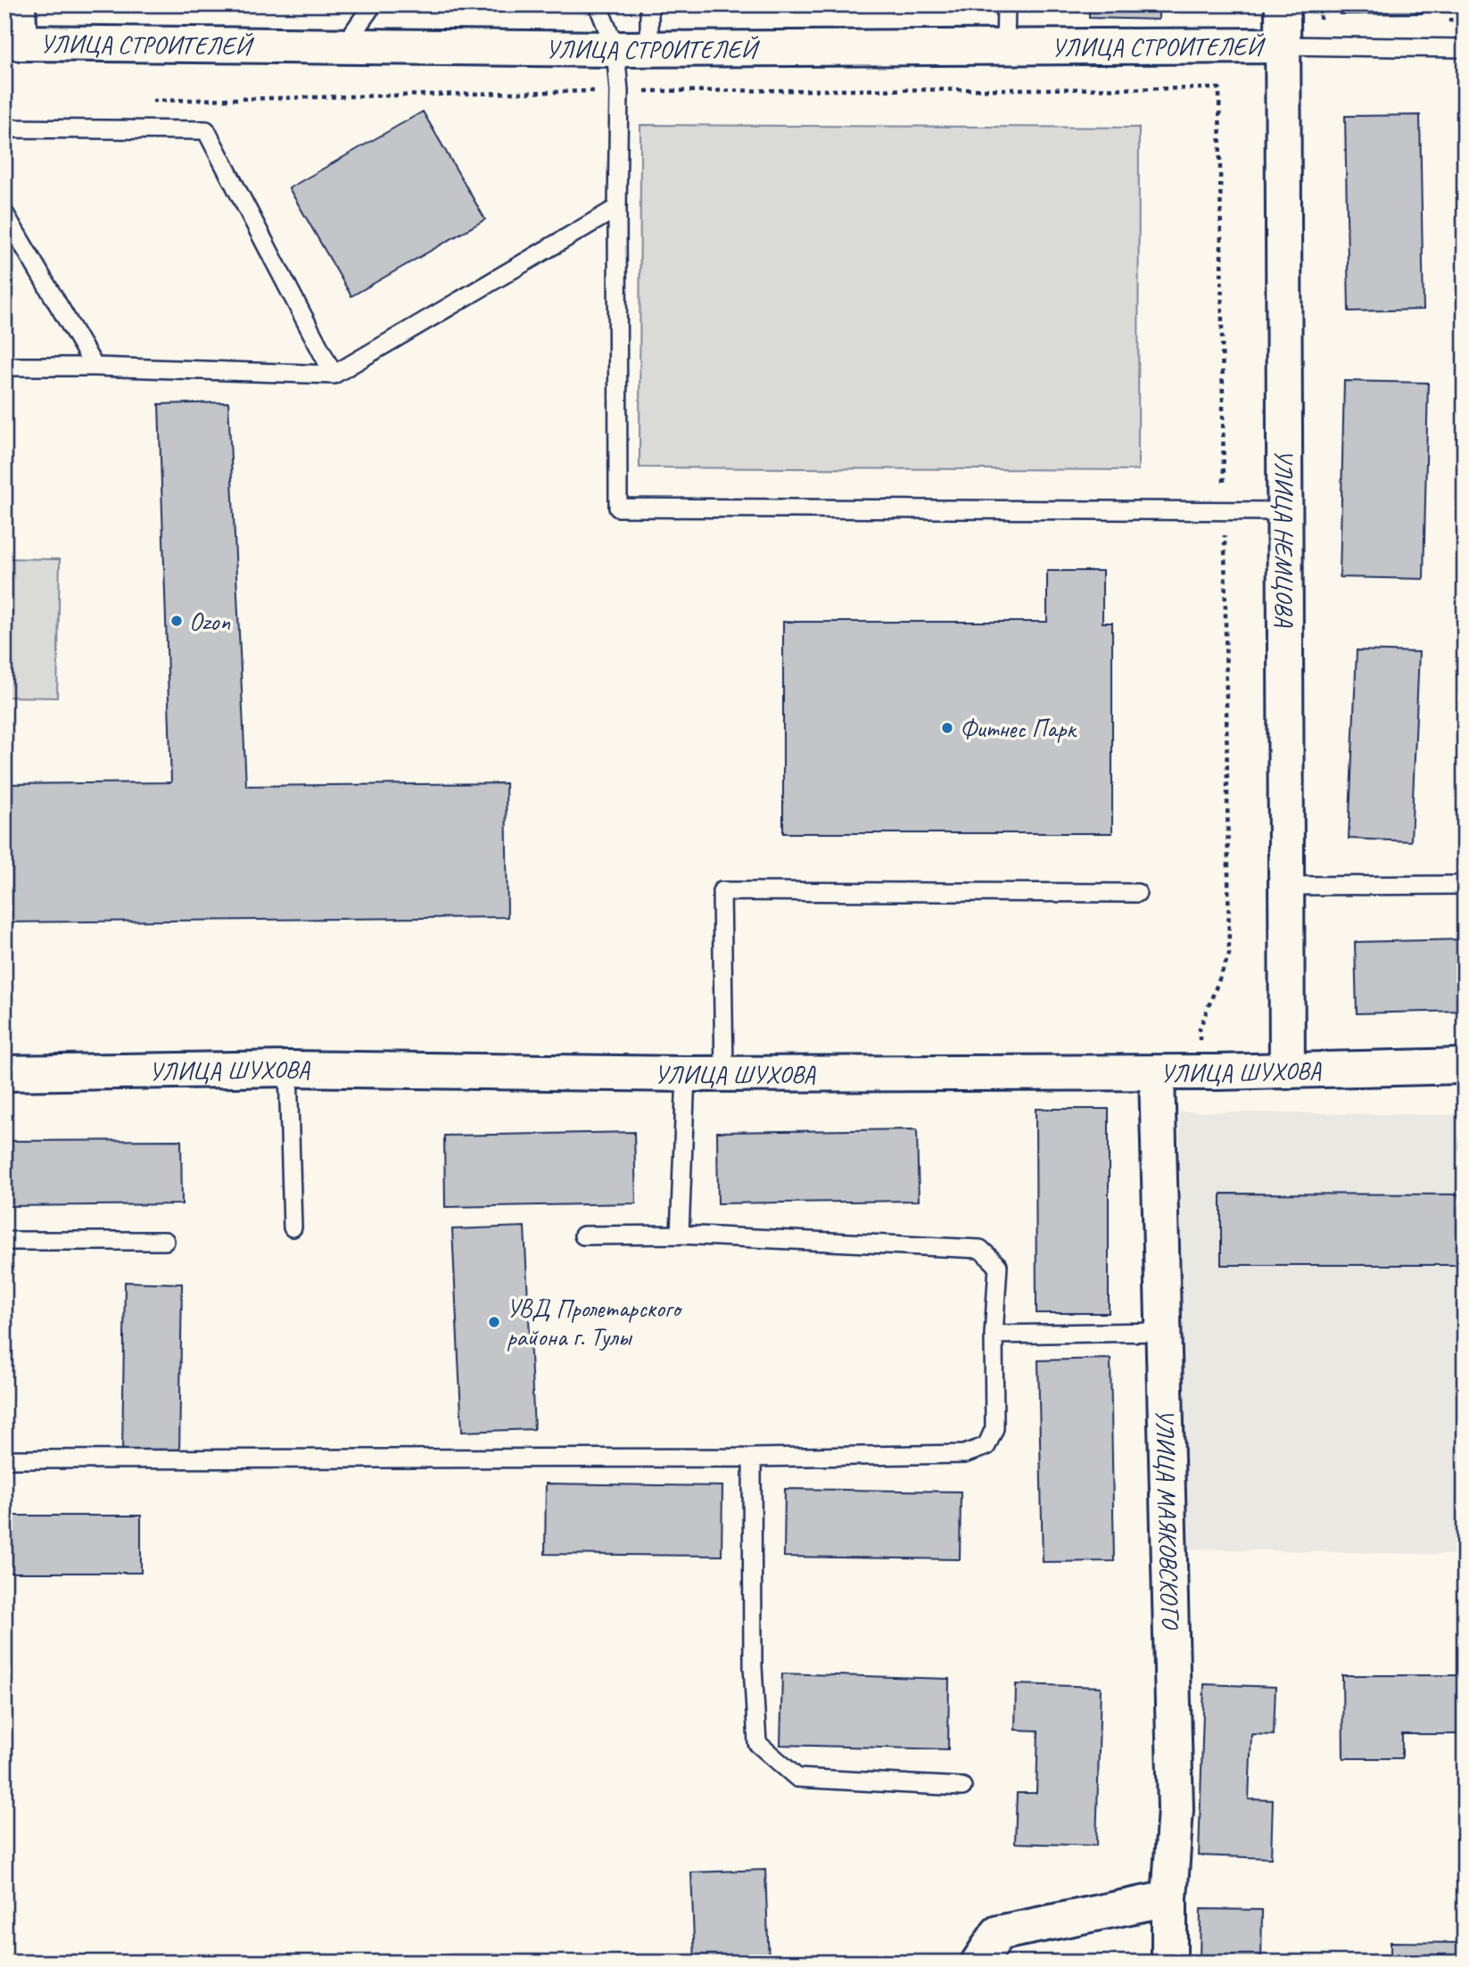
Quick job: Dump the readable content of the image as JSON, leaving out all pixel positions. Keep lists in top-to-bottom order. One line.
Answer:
{"streets":{"street":["УЛИЦА СТРОИТЕЛЕЙ","УЛИЦА НЕМЦОВА","УЛИЦА ШУХОВА","УЛИЦА МАЯКОВСКОГО"]},"crossings":[["УЛИЦА СТРОИТЕЛЕЙ","УЛИЦА НЕМЦОВА"],["УЛИЦА НЕМЦОВА","УЛИЦА ШУХОВА"],["УЛИЦА ШУХОВА","УЛИЦА МАЯКОВСКОГО"]],"places":["Ozon","Фитнес Парк","УВД Пролетарского района г. Тулы"]}
